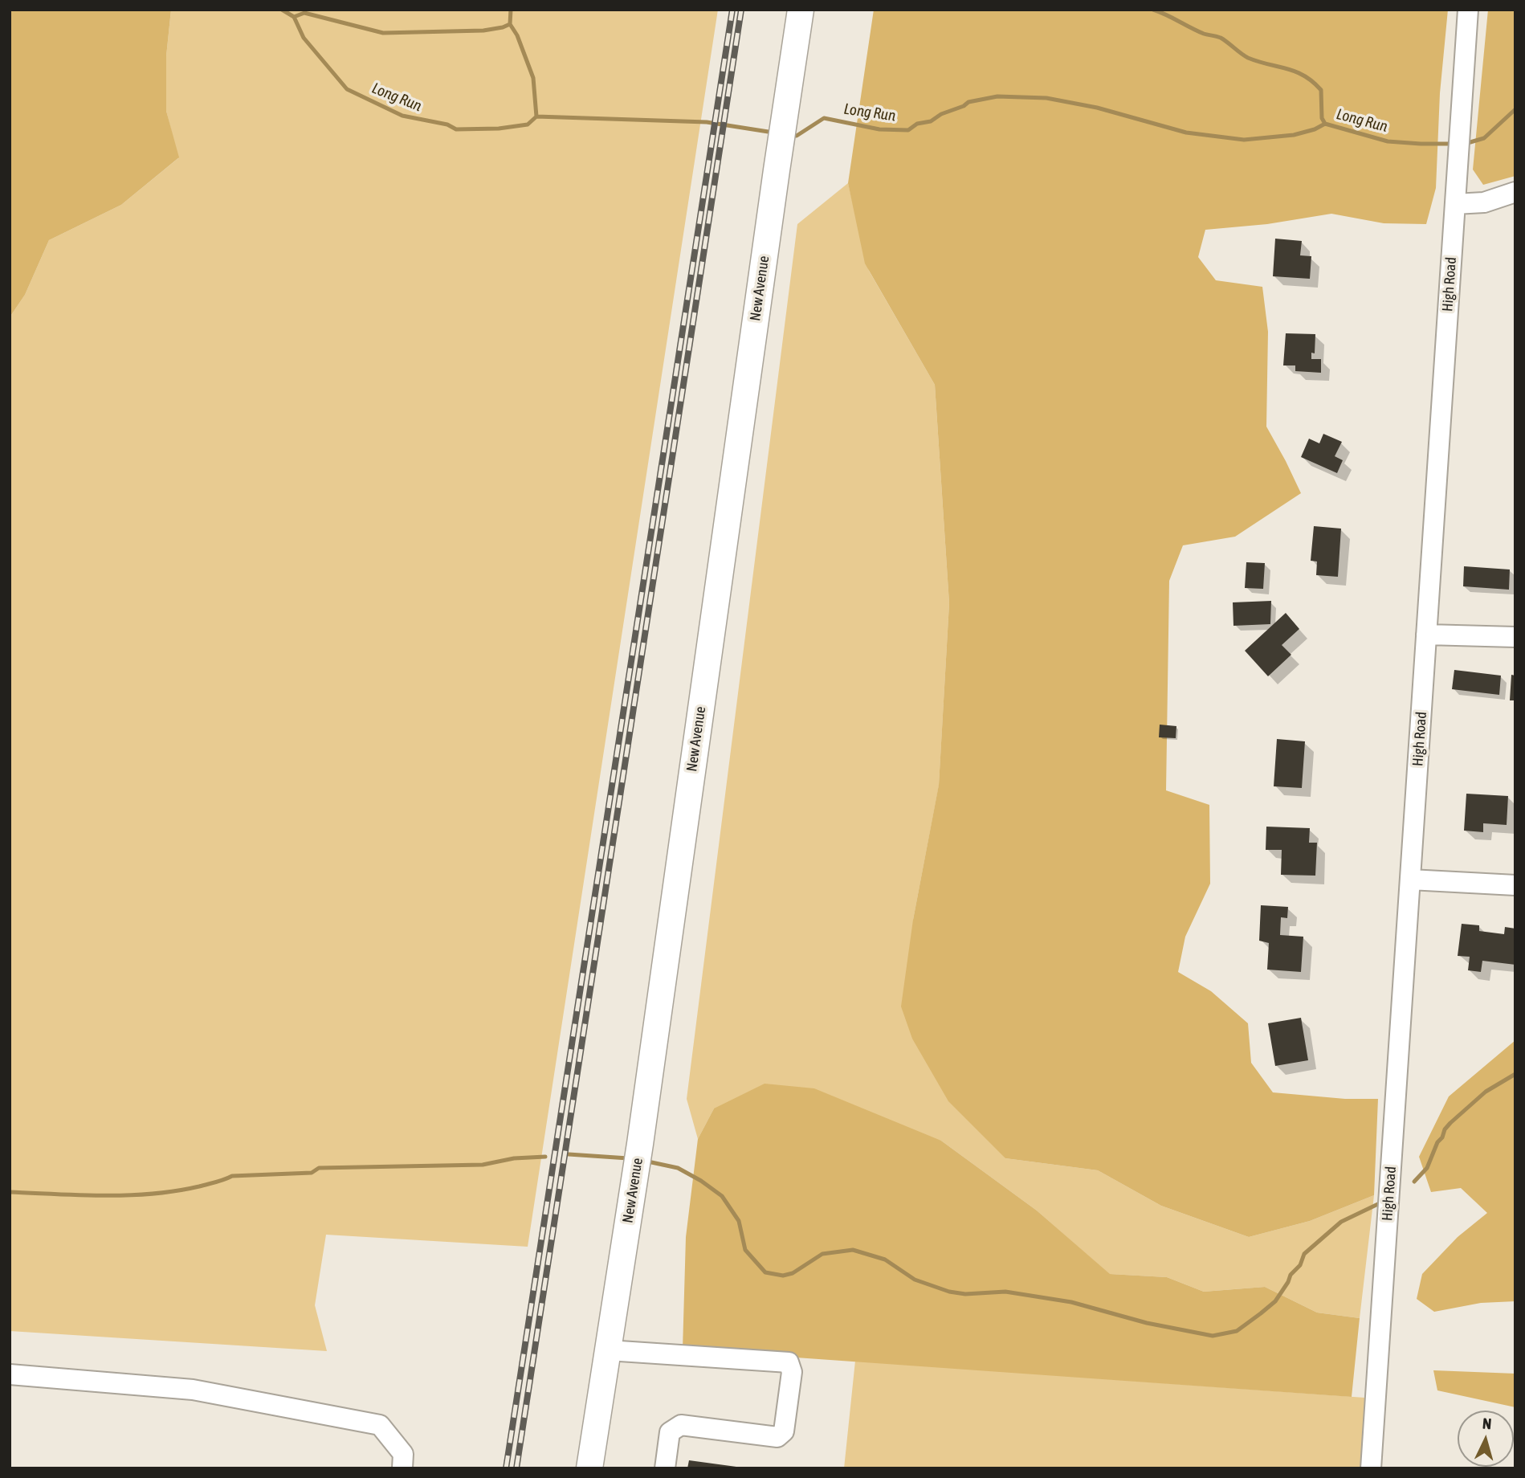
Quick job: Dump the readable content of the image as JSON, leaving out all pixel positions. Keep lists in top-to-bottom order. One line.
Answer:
{"streets":{"main road":["New Avenue"],"street":["High Road"]},"water":["Long Run"],"north":"top"}
